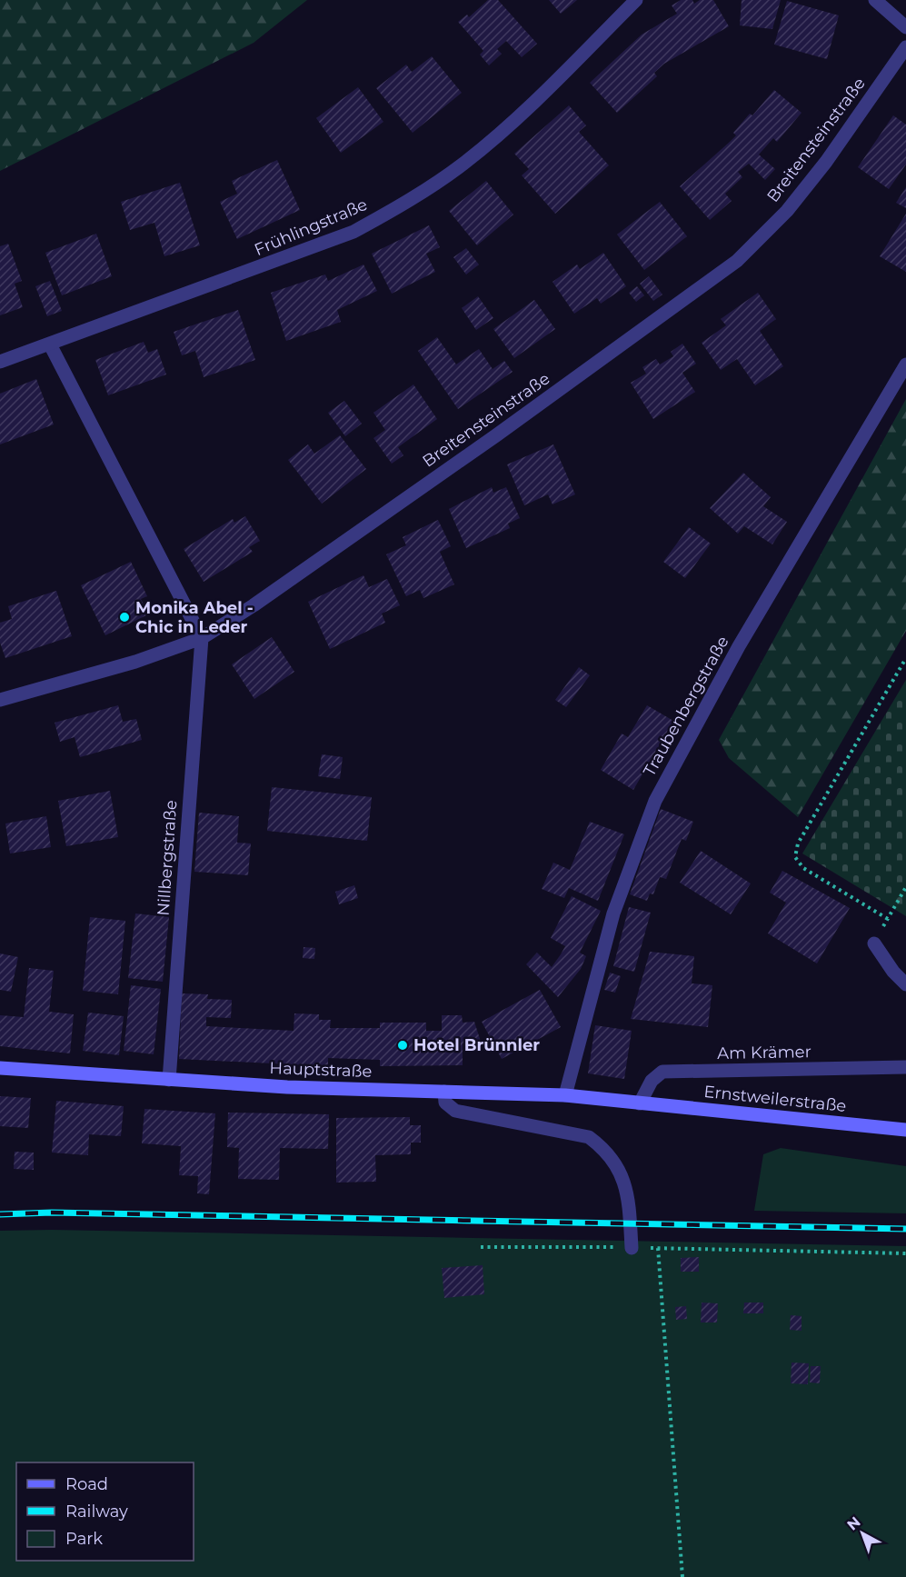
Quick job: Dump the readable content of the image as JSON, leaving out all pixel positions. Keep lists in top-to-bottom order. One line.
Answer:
{"streets":{"main road":["Hauptstraße","Ernstweilerstraße"],"street":["Breitensteinstraße","Frühlingstraße","Traubenbergstraße","Nillbergstraße","Am Krämer"]},"crossings":[["Breitensteinstraße","Nillbergstraße"],["Traubenbergstraße","Hauptstraße"],["Nillbergstraße","Hauptstraße"],["Am Krämer","Hauptstraße"],["Am Krämer","Ernstweilerstraße"],["Hauptstraße","Ernstweilerstraße"]],"places":["Monika Abel - Chic in Leder","Hotel Brünnler"],"legend":["Road","Railway","Park"],"north":"top left"}
